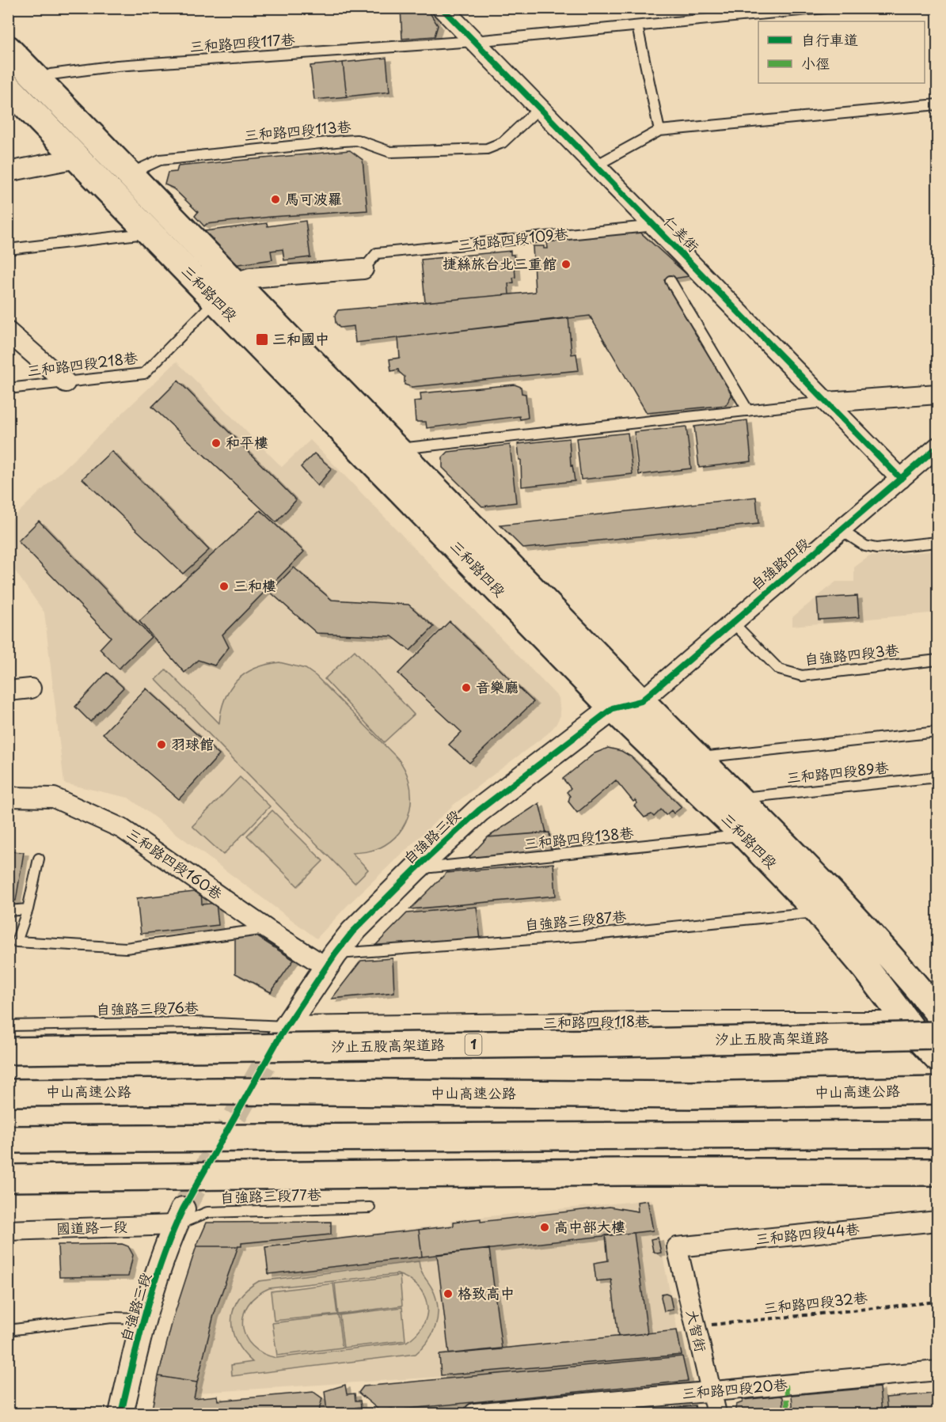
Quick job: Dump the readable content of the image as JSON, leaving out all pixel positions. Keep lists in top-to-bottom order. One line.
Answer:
{"streets":{"main road":["三和路四段","汐止五股高架道路","1","中山高速公路"],"street":["仁美街","三和路四段109巷","自強路四段","自強路三段","三和路四段160巷","三和路四段118巷","國道路一段","三和路四段44巷","大智街","三和路四段20巷"],"lane":["三和路四段117巷","三和路四段113巷","三和路四段218巷","自強路四段3巷","三和路四段89巷","三和路四段138巷","自強路三段87巷","自強路三段76巷","自強路三段77巷"],"path":["三和路四段32巷"]},"crossings":[["三和路四段117巷","仁美街"],["三和路四段117巷","三和路四段"],["三和路四段113巷","仁美街"],["三和路四段113巷","三和路四段"],["仁美街","三和路四段109巷"],["仁美街","自強路四段"],["三和路四段109巷","三和路四段"],["三和路四段","三和路四段218巷"],["三和路四段","自強路四段"],["三和路四段","三和路四段89巷"],["三和路四段","自強路三段"],["三和路四段","三和路四段138巷"],["三和路四段","自強路三段87巷"],["三和路四段","三和路四段118巷"],["自強路四段","自強路四段3巷"],["自強路四段","自強路三段"],["自強路三段","三和路四段138巷"],["自強路三段","三和路四段160巷"],["自強路三段","自強路三段87巷"],["自強路三段","自強路三段76巷"],["自強路三段","三和路四段118巷"],["自強路三段","自強路三段77巷"],["自強路三段","國道路一段"],["三和路四段160巷","自強路三段87巷"],["自強路三段76巷","三和路四段118巷"],["自強路三段77巷","國道路一段"],["三和路四段44巷","大智街"],["三和路四段32巷","大智街"],["大智街","三和路四段20巷"]],"places":{"other":["馬可波羅","捷絲旅台北三重館","和平樓","三和樓","音樂廳","羽球館","高中部大樓","格致高中"],"transit":["三和國中"]},"legend":["自行車道","小徑"]}
